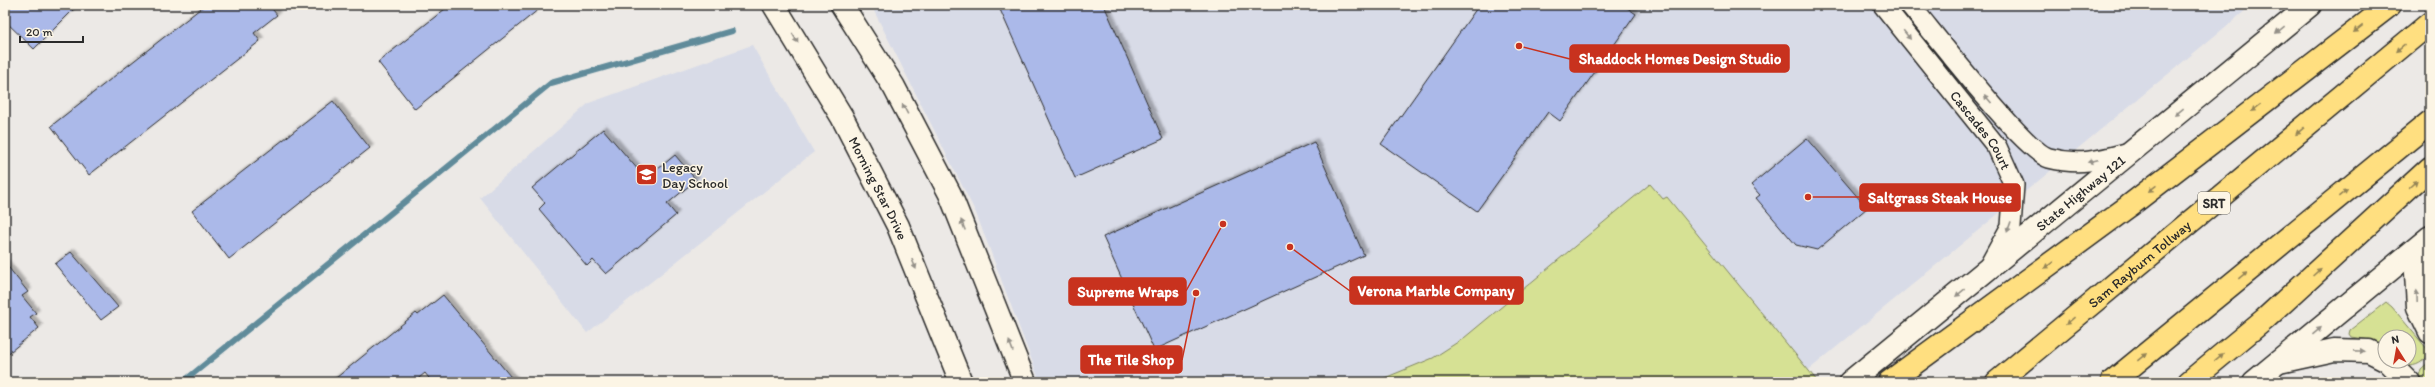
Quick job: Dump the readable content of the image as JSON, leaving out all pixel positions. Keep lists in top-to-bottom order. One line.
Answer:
{"streets":{"highway":["SRT","Sam Rayburn Tollway"],"street":["Cascades Court","Morning Star Drive","State Highway 121"]},"crossings":[["Cascades Court","State Highway 121"]],"one_way":["State Highway 121"],"places":{"other":["Shaddock Homes Design Studio","Saltgrass Steak House","Supreme Wraps","Verona Marble Company","The Tile Shop"],"school or university":["Legacy Day School"]},"scale_bar":"20 m","north":"top"}
